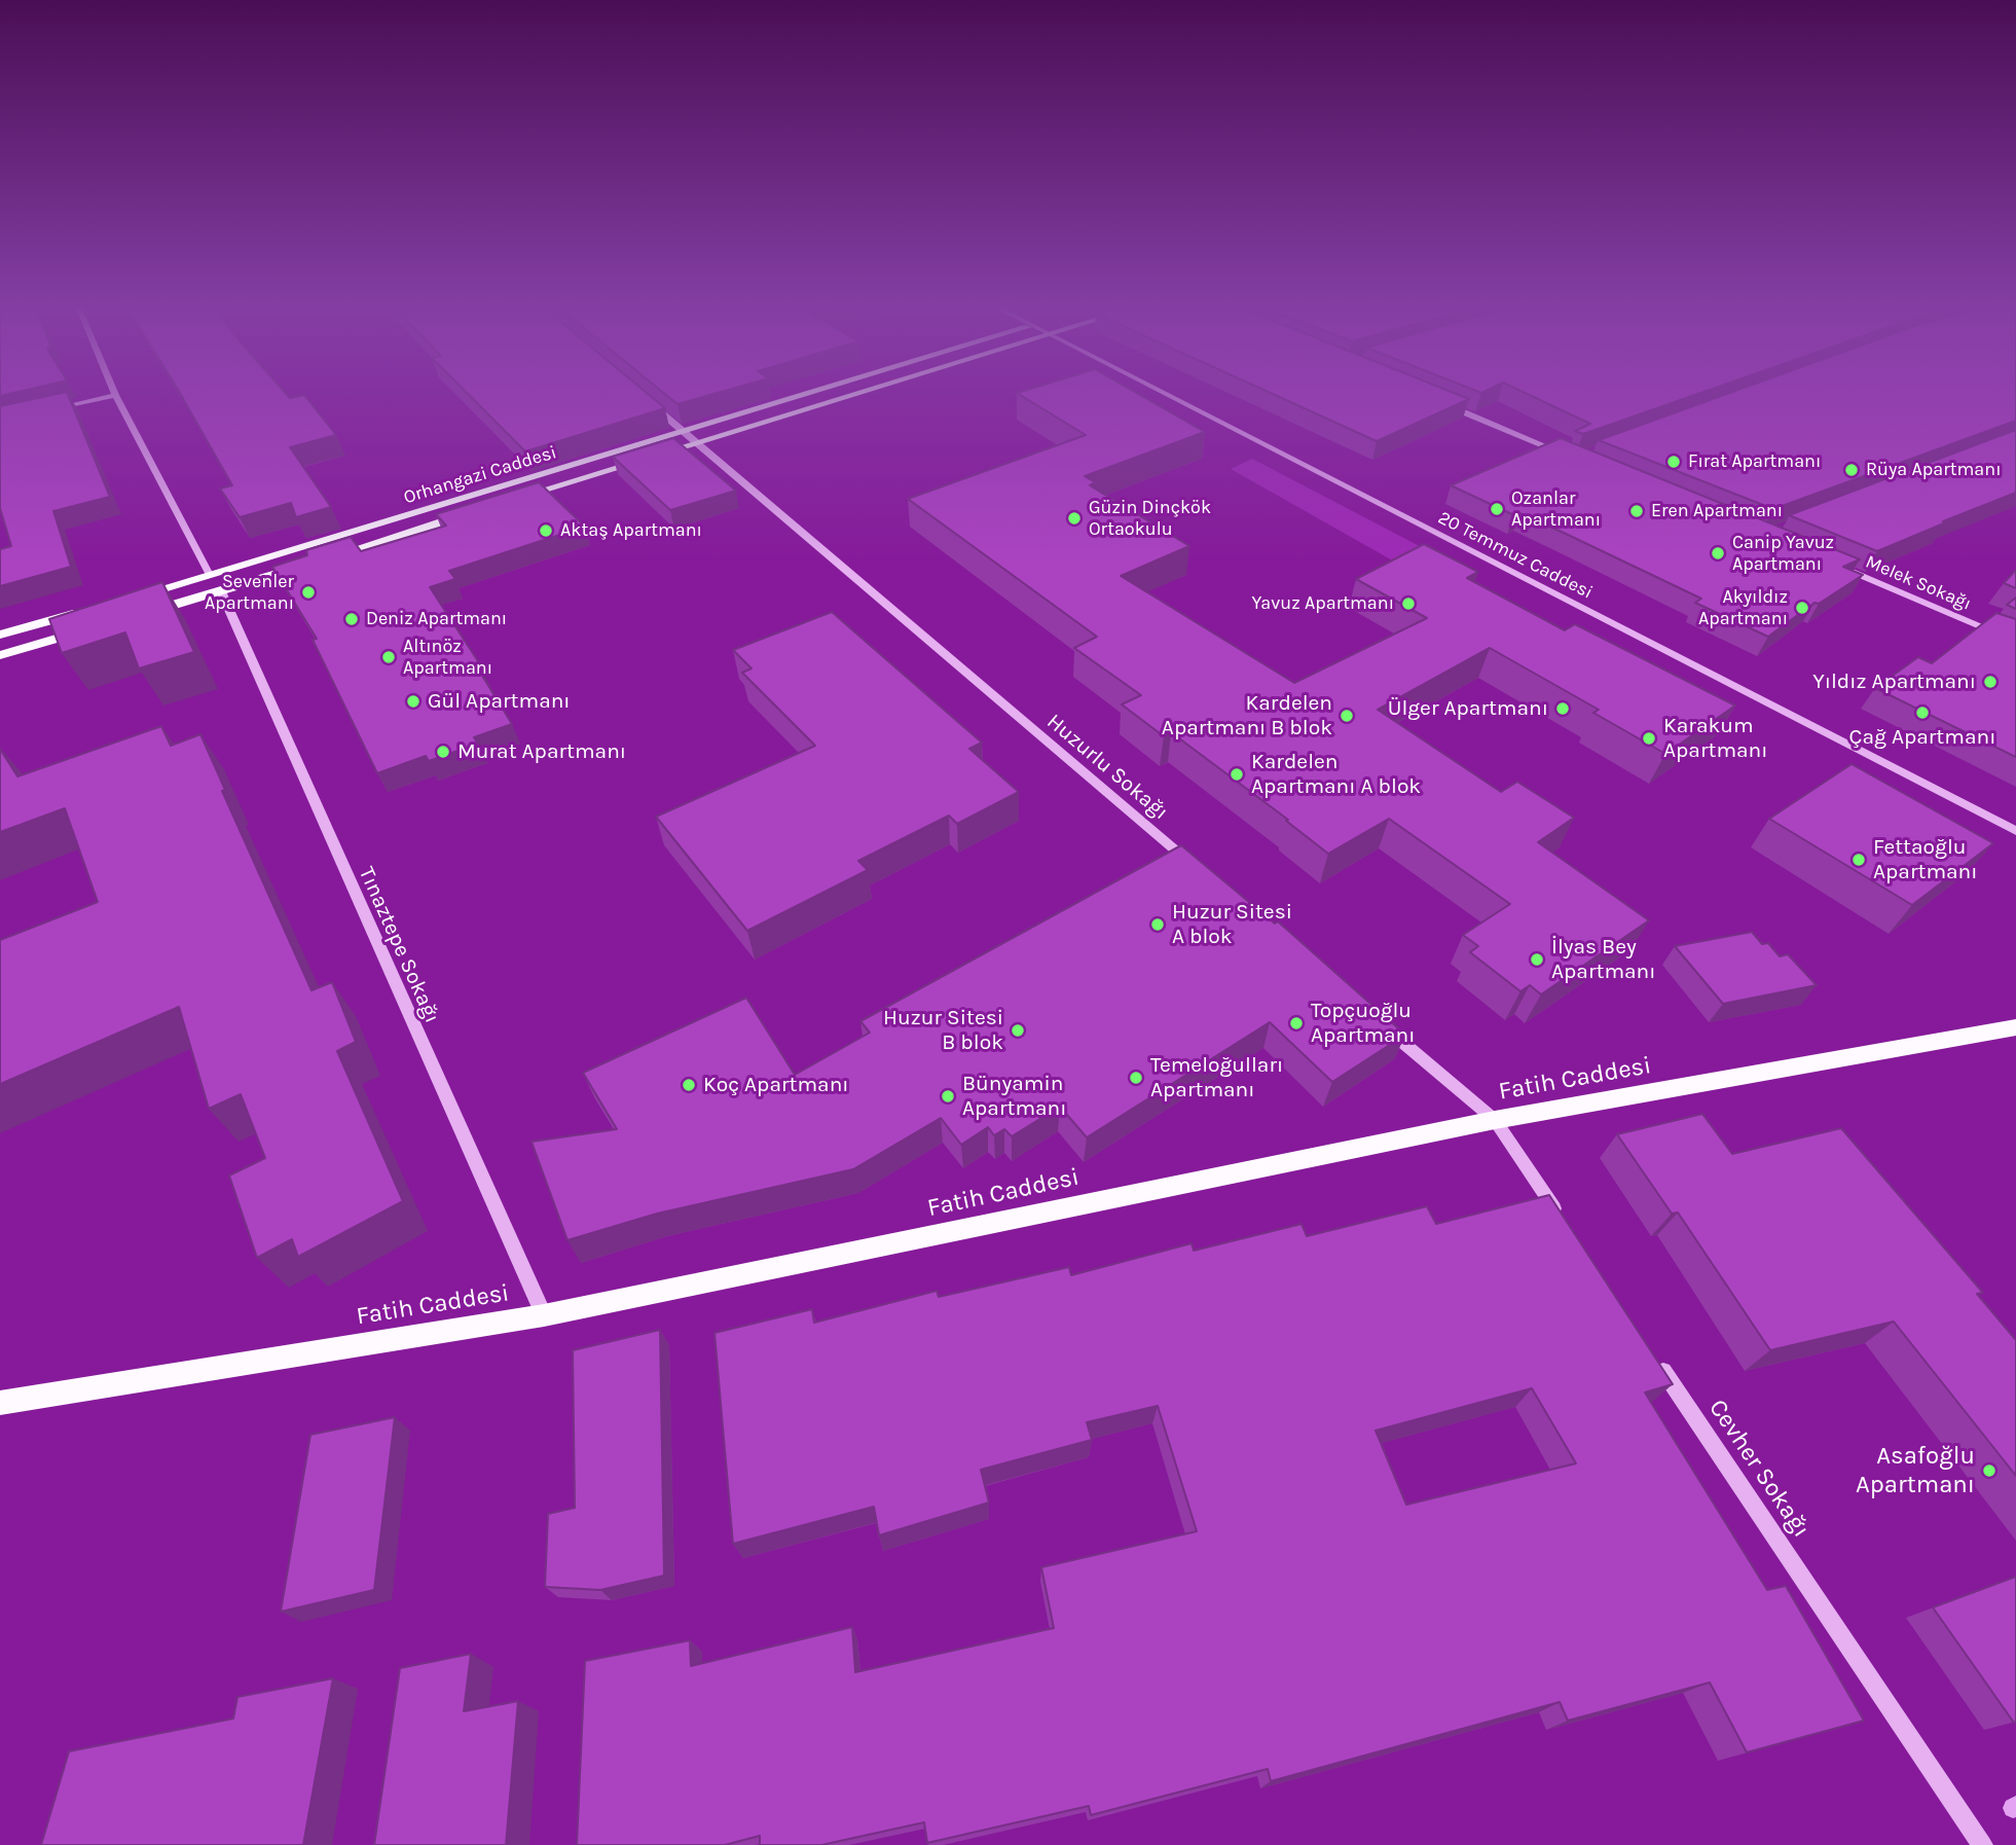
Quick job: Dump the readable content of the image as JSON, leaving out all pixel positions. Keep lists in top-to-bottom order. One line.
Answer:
{"streets":{"main road":["Orhangazi Caddesi","Fatih Caddesi"],"street":["20 Temmuz Caddesi","Melek Sokağı","Huzurlu Sokağı","Tınaztepe Sokağı","Cevher Sokağı"]},"crossings":[["Orhangazi Caddesi","Huzurlu Sokağı"],["Orhangazi Caddesi","Tınaztepe Sokağı"],["Tınaztepe Sokağı","Fatih Caddesi"]],"places":["Fırat Apartmanı","Rüya Apartmanı","Ozanlar Apartmanı","Eren Apartmanı","Güzin Dinçkök Ortaokulu","Aktaş Apartmanı","Canip Yavuz Apartmanı","Sevenler Apartmanı","Yavuz Apartmanı","Akyıldız Apartmanı","Deniz Apartmanı","Altınöz Apartmanı","Yıldız Apartmanı","Gül Apartmanı","Ülger Apartmanı","Çağ Apartmanı","Kardelen Apartmanı B blok","Karakum Apartmanı","Murat Apartmanı","Kardelen Apartmanı A blok","Fettaoğlu Apartmanı","Huzur Sitesi A blok","İlyas Bey Apartmanı","Topçuoğlu Apartmanı","Huzur Sitesi B blok","Temeloğulları Apartmanı","Koç Apartmanı","Bünyamin Apartmanı","Asafoğlu Apartmanı"]}
